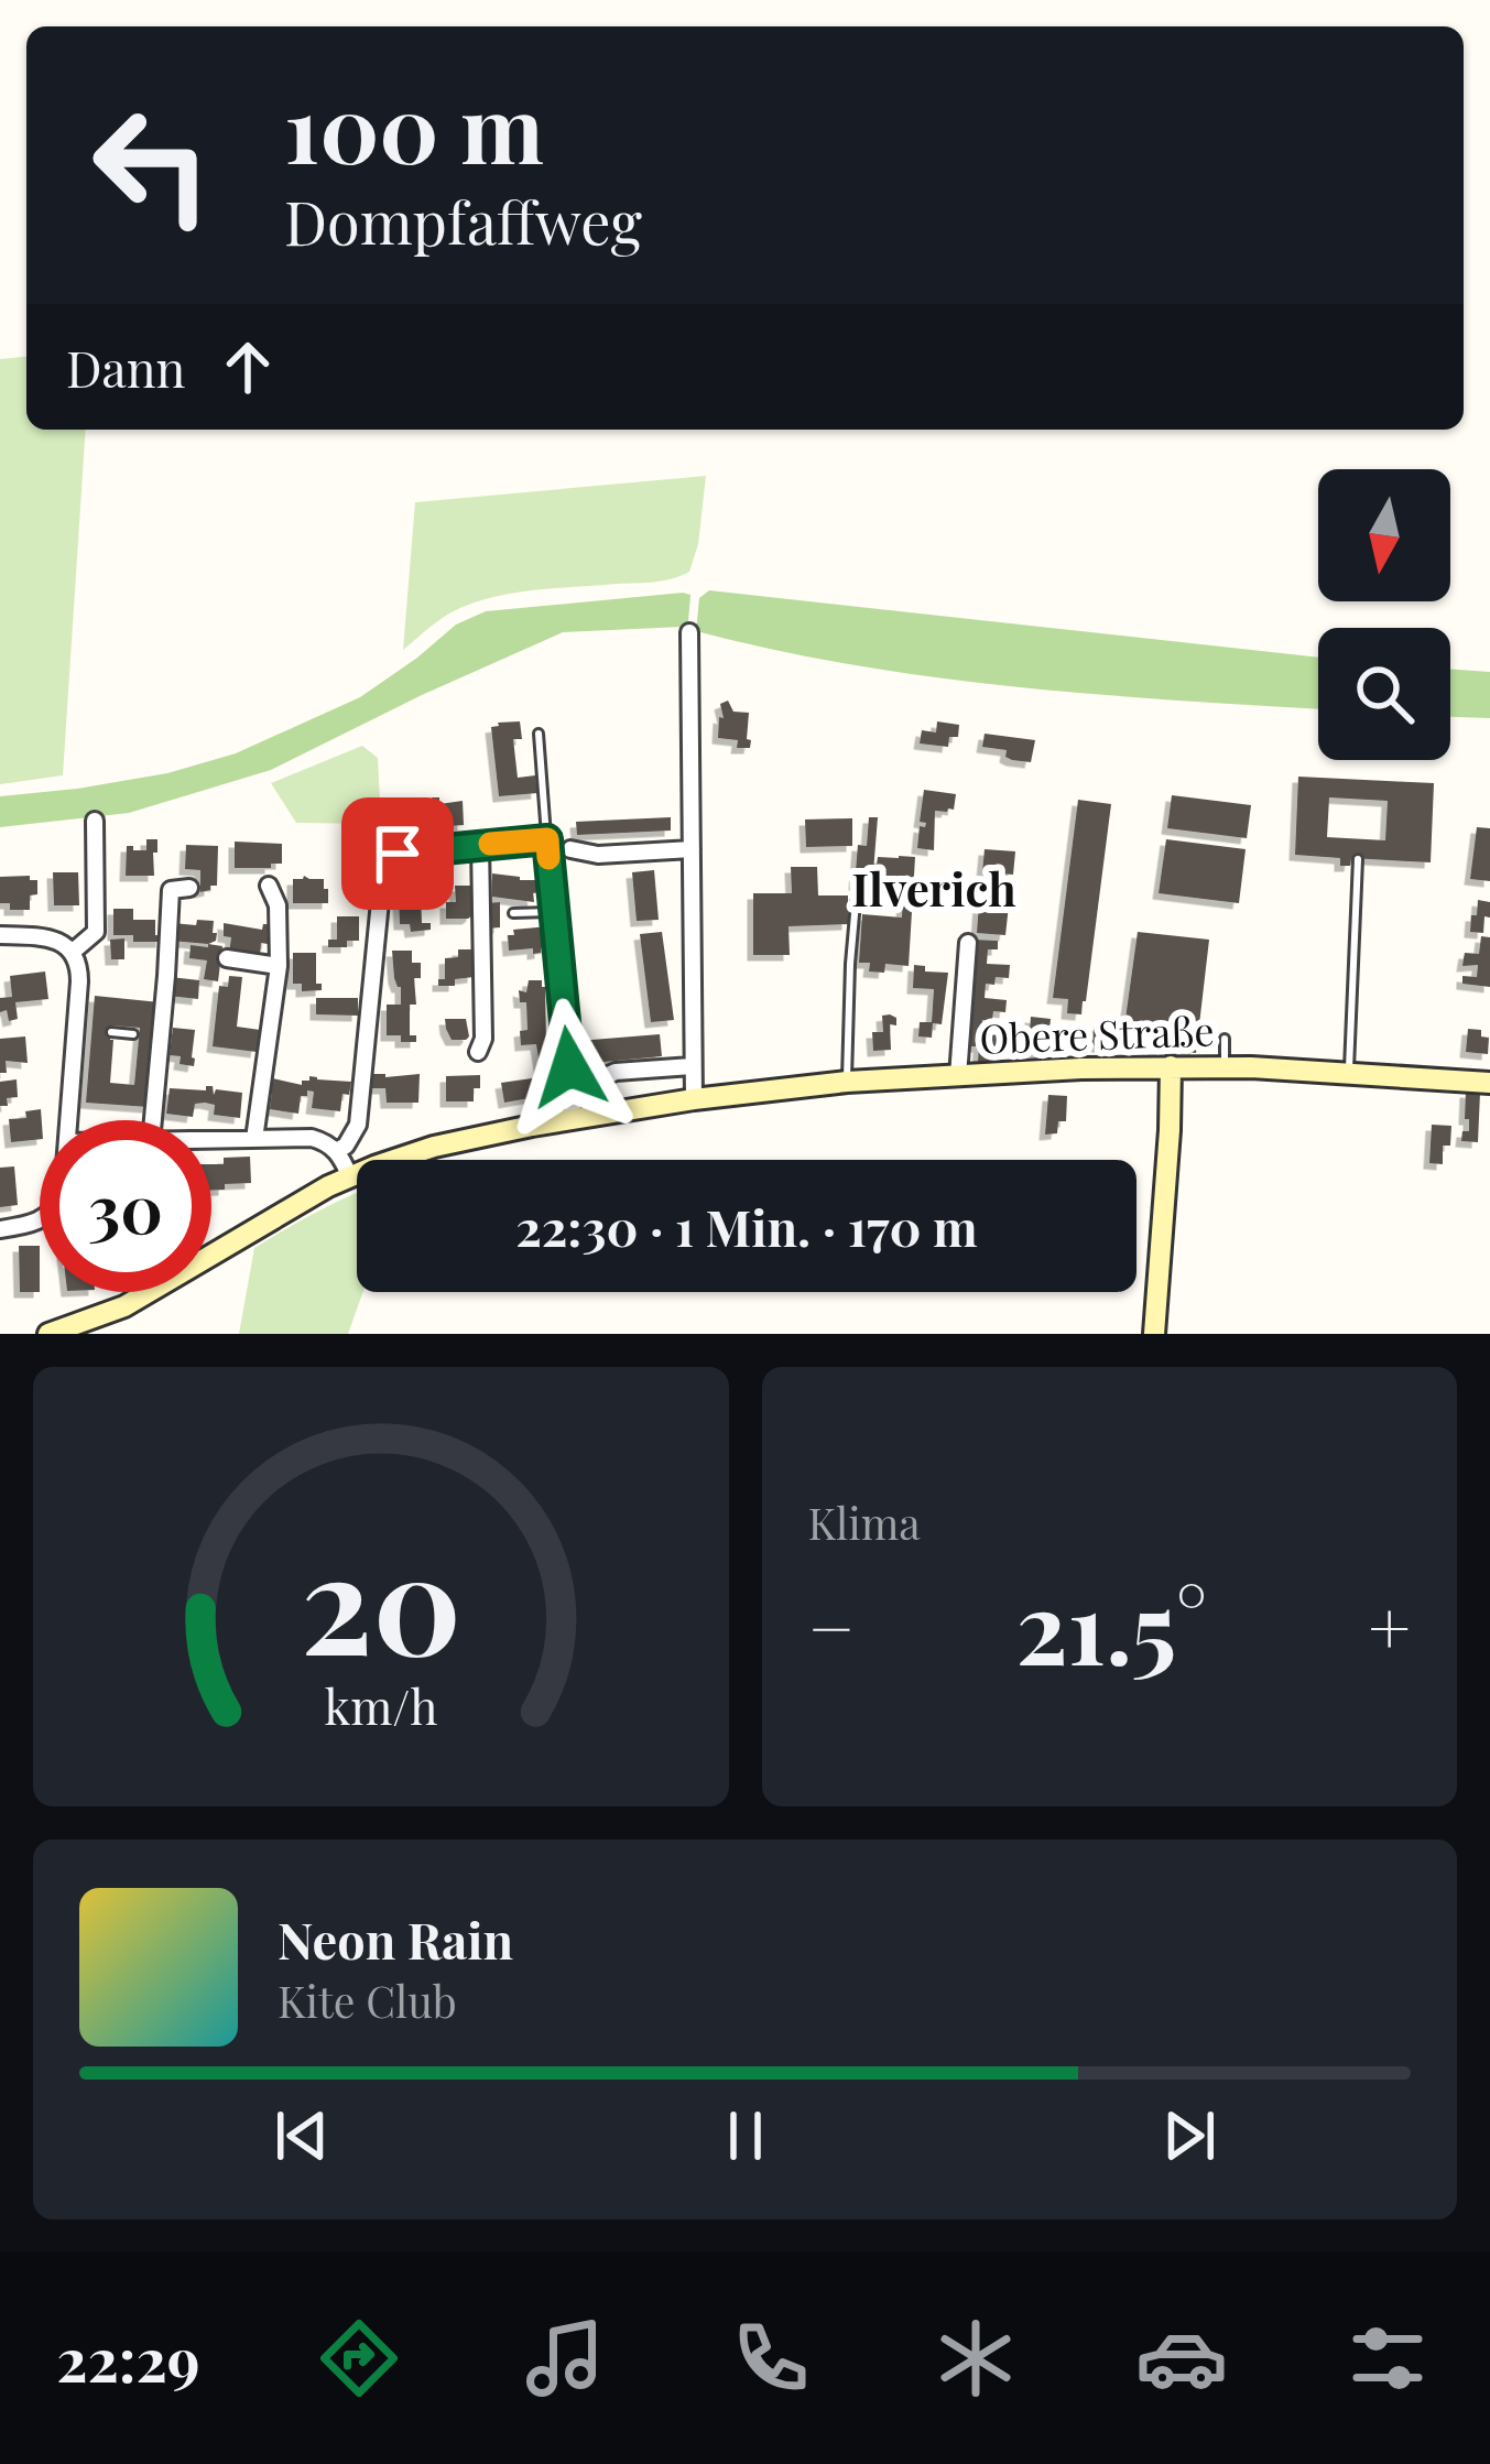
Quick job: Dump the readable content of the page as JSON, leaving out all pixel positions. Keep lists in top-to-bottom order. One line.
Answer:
{"streets":{"street":["Obere Straße"]},"districts":["Ilverich"],"north":"bottom","page":{"turn":["100 m","Dompfaffweg"],"then":"Dann","limit":"30","trip":"22:30 · 1 Min. · 170 m","tile":"Klima","heat":["−","21.5°","+"],"song":["Neon Rain","Kite Club"],"tabs":"22:29","gauge":["20","km/h"]}}
